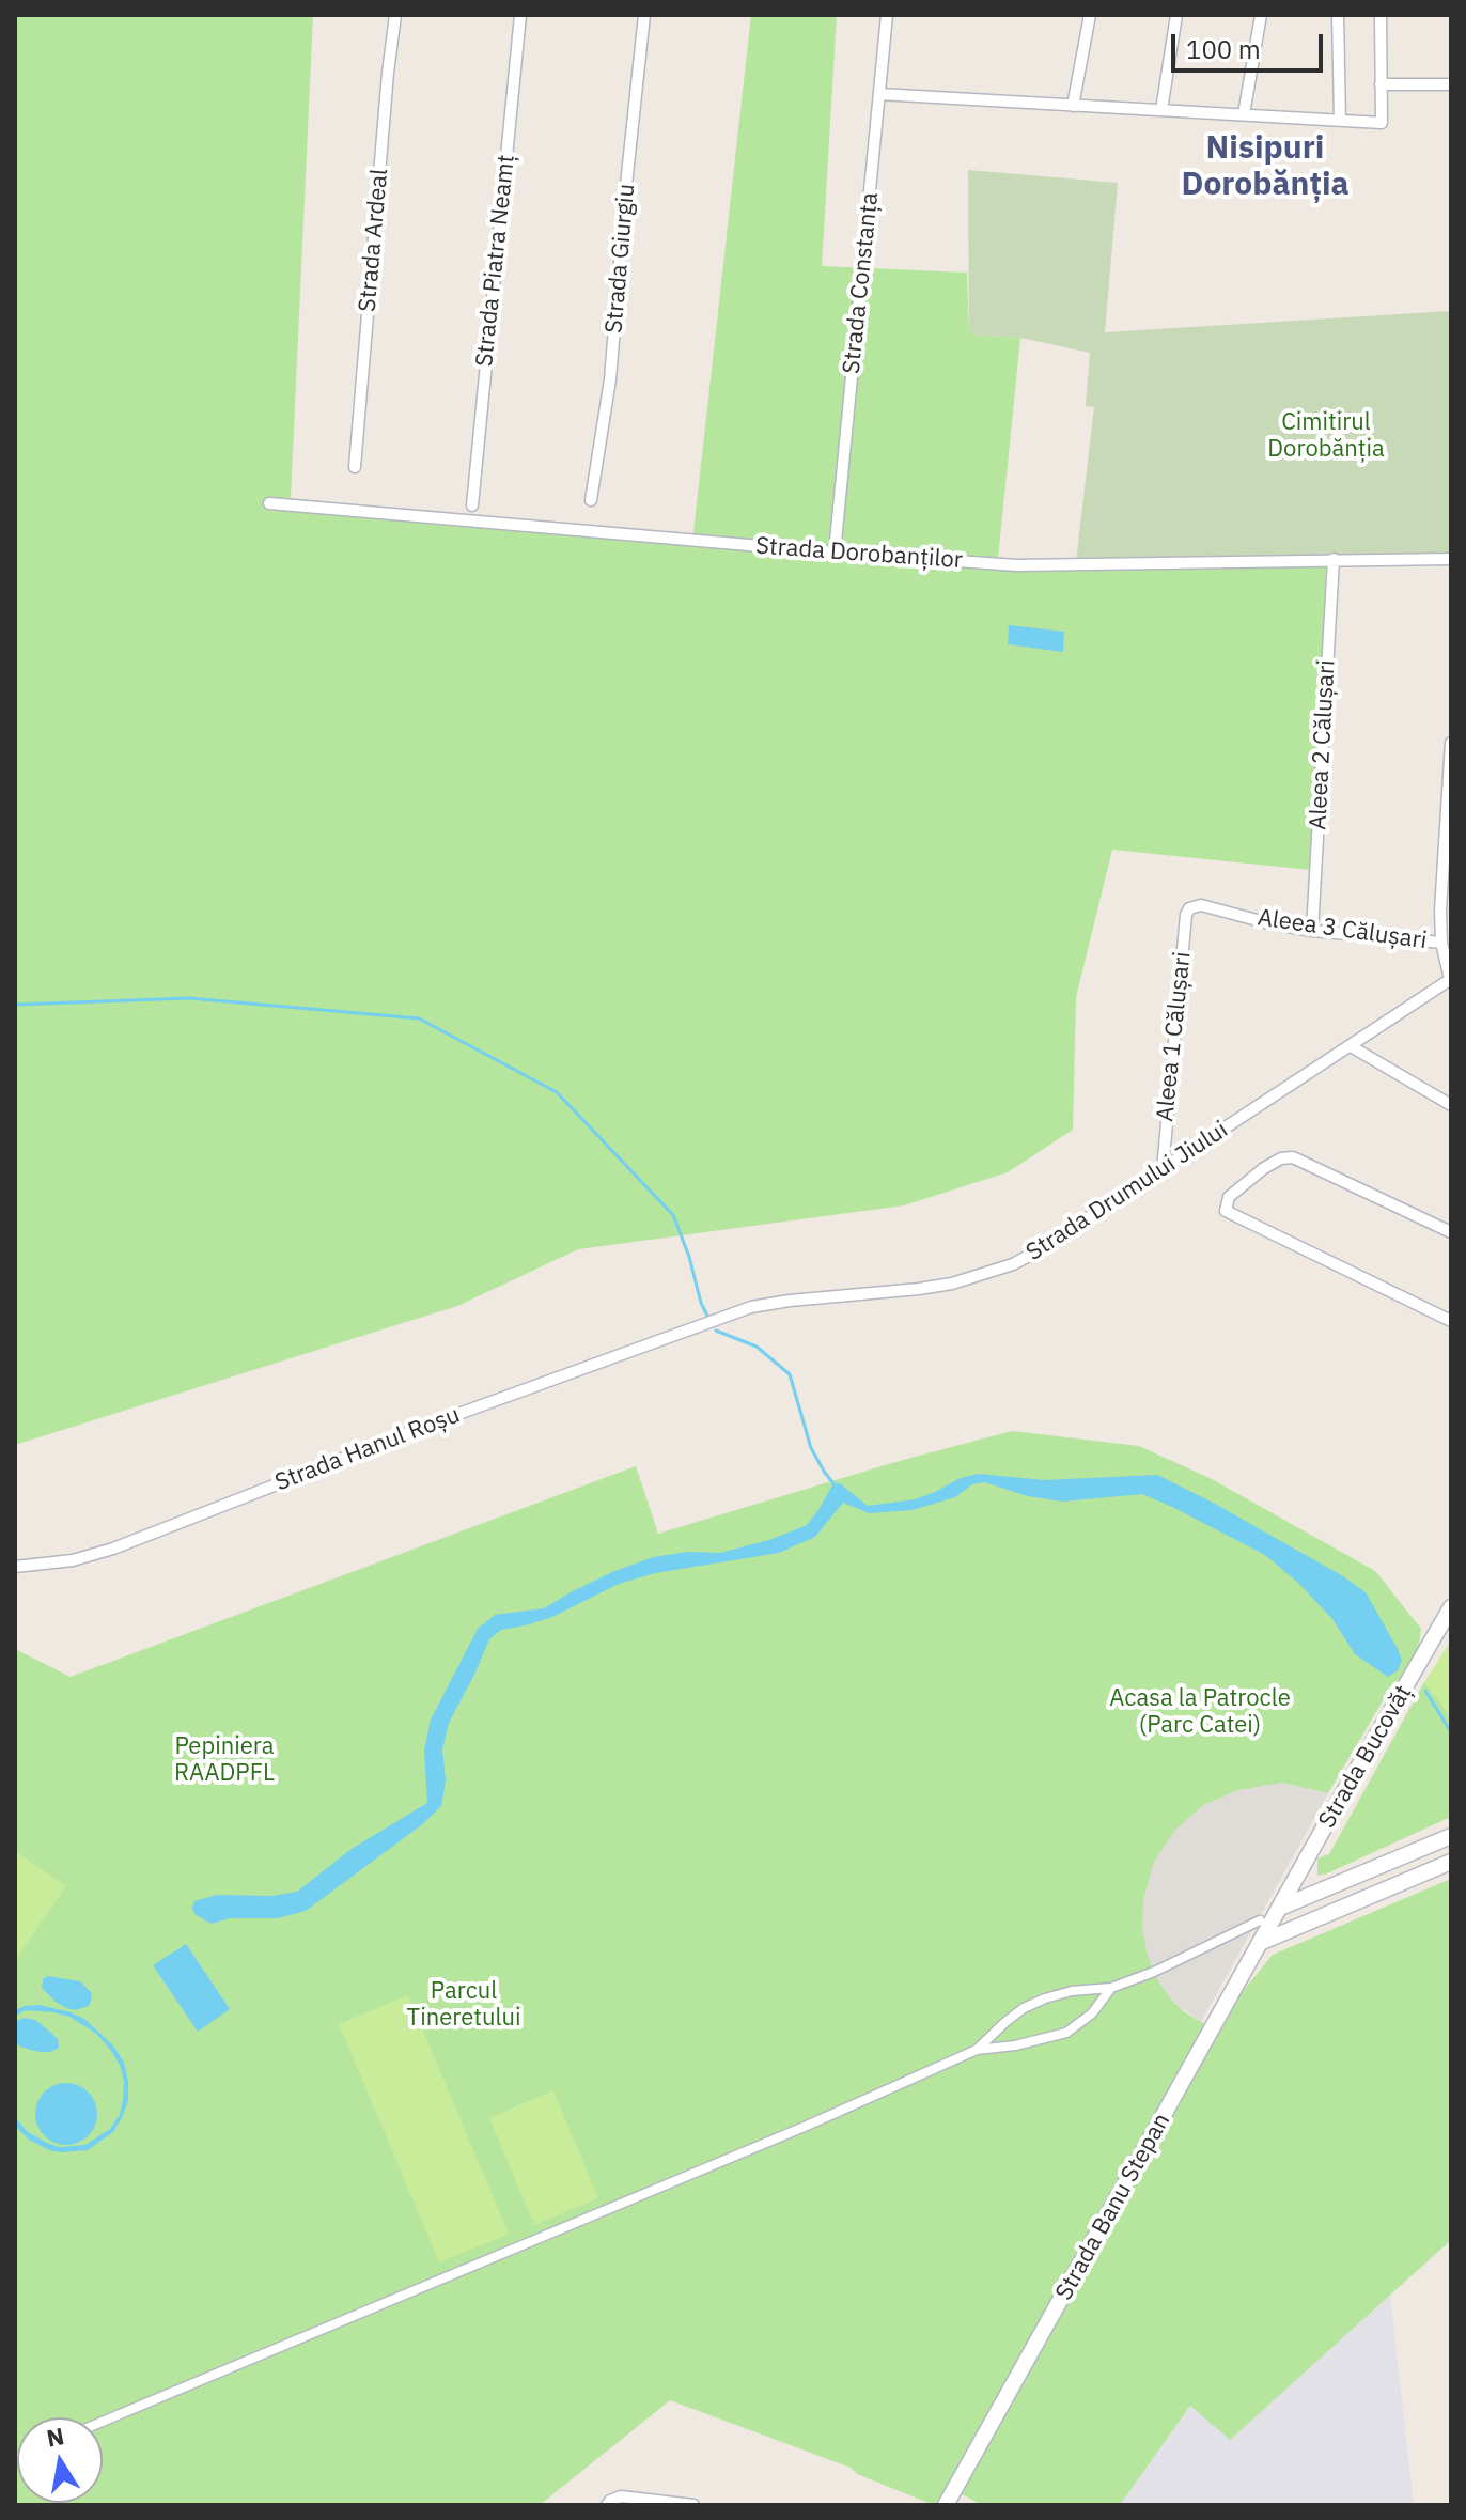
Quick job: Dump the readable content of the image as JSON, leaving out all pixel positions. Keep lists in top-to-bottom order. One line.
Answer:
{"streets":{"main road":["Strada Bucovăț","Strada Banu Stepan"],"street":["Strada Ardeal","Strada Giurgiu","Strada Piatra Neamț","Strada Constanța","Strada Dorobanților","Aleea 2 Călușari","Aleea 3 Călușari","Aleea 1 Călușari","Strada Drumului Jiului","Strada Hanul Roșu"]},"crossings":[["Strada Constanța","Strada Dorobanților"],["Strada Dorobanților","Aleea 2 Călușari"],["Aleea 2 Călușari","Aleea 3 Călușari"],["Aleea 3 Călușari","Aleea 1 Călușari"],["Aleea 1 Călușari","Strada Drumului Jiului"],["Strada Drumului Jiului","Strada Hanul Roșu"],["Strada Bucovăț","Strada Banu Stepan"]],"districts":["Nisipuri Dorobănția"],"parks":["Cimitirul Dorobănția","Acasa la Patrocle (Parc Catei)","Pepiniera RAADPFL","Parcul Tineretului"],"scale_bar":"100 m","north":"top"}
